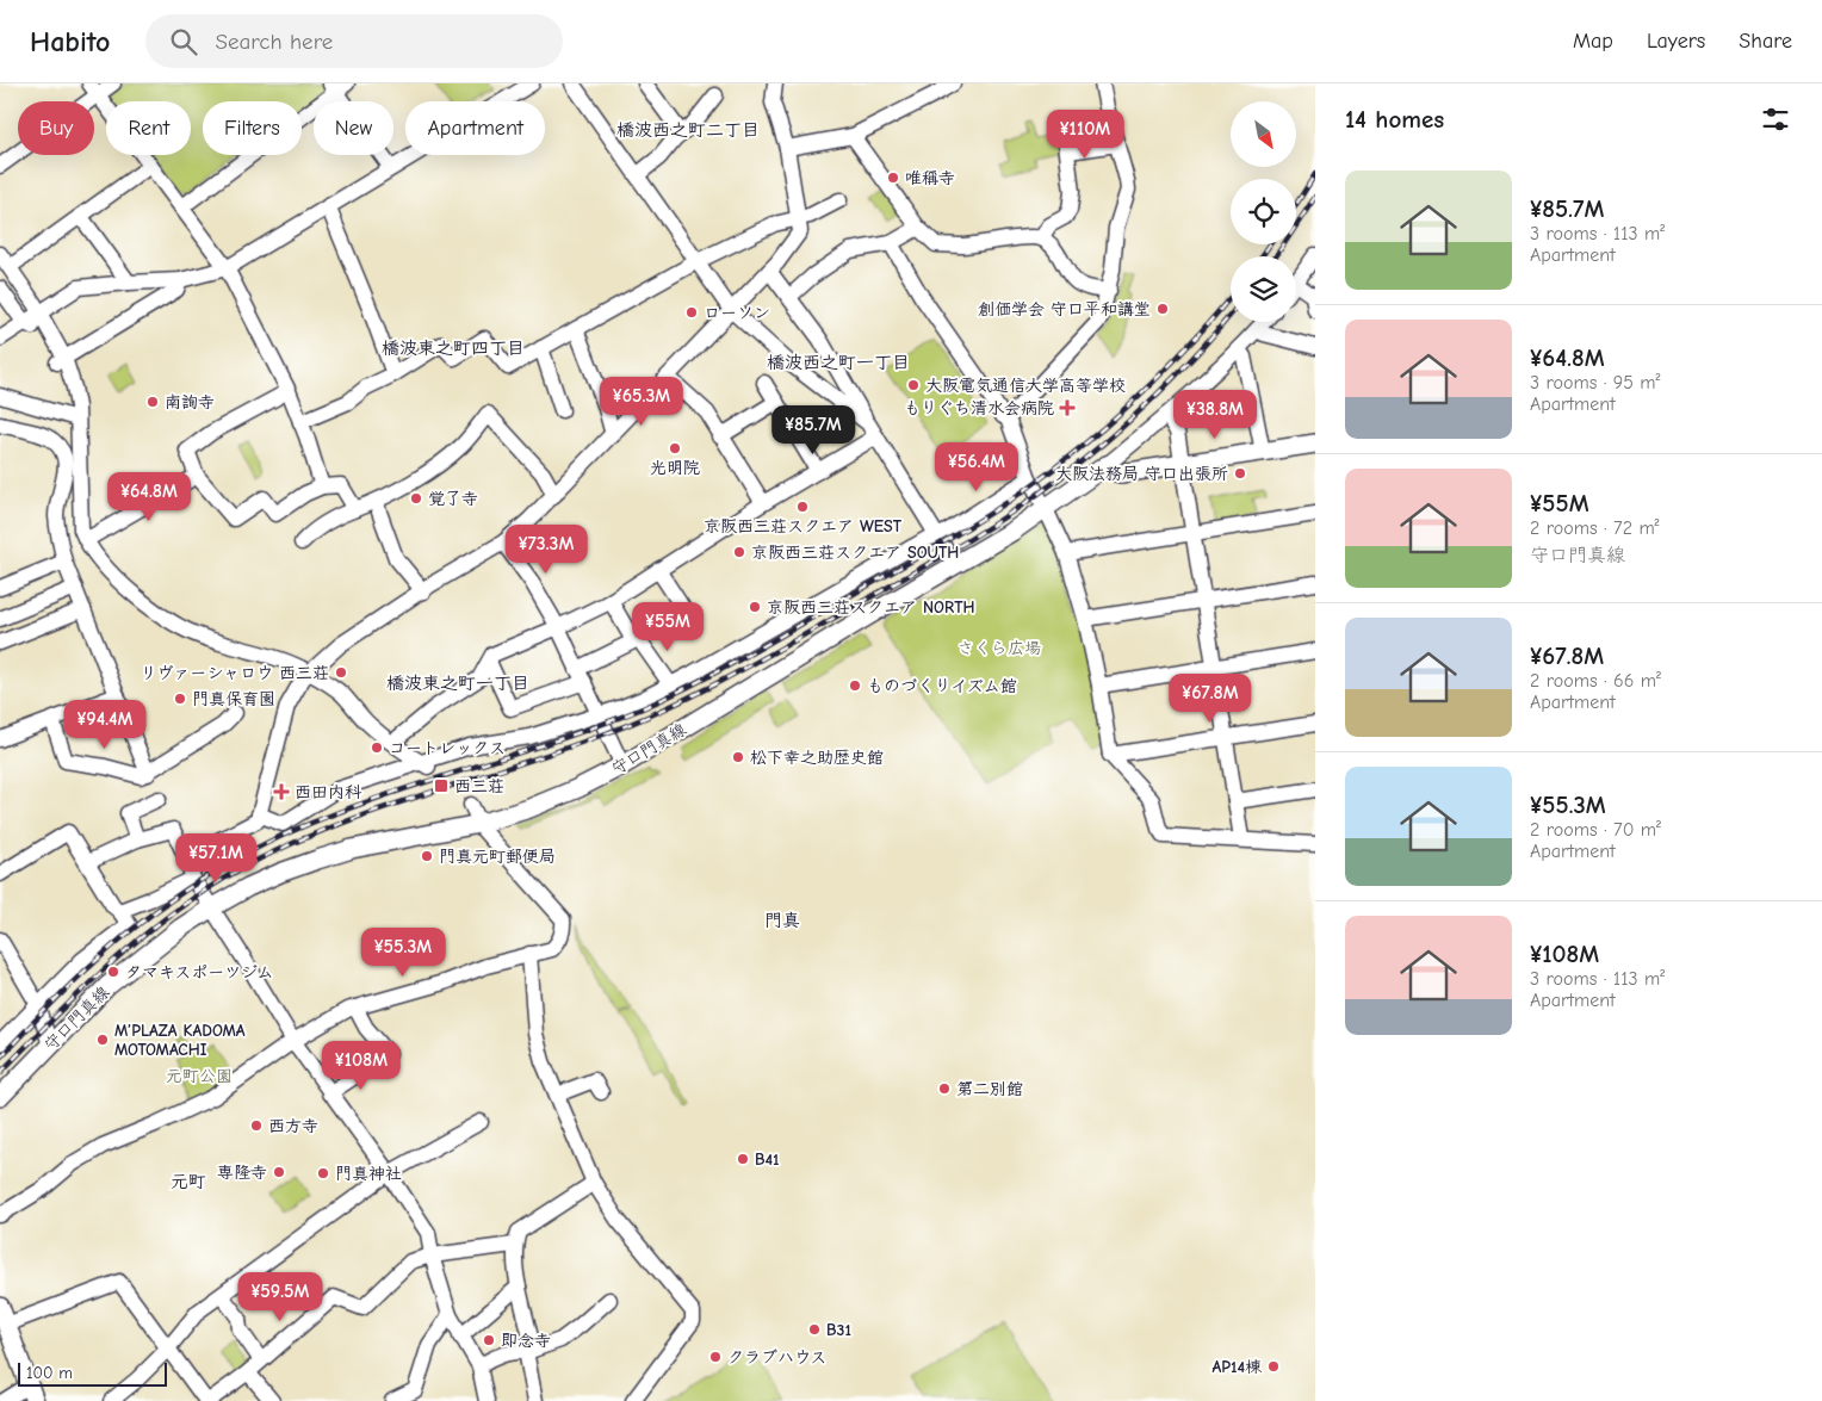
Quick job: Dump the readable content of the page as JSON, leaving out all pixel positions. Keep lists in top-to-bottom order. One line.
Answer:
{"streets":{"main road":["守口門真線"]},"districts":["橋波西之町二丁目","橋波東之町四丁目","橋波西之町一丁目","橋波東之町一丁目","門真","元町"],"parks":["さくら広場","元町公園"],"places":{"other":["唯稱寺","創価学会 守口平和講堂","ローソン","大阪電気通信大学高等学校","南詢寺","光明院","大阪法務局 守口出張所","覚了寺","京阪西三荘スクエア WEST","京阪西三荘スクエア SOUTH","京阪西三荘スクエア NORTH","リヴァーシャロウ 西三荘","ものづくりイズム館","門真保育園","コートレックス","松下幸之助歴史館","門真元町郵便局","タマキスポーツジム","M’PLAZA KADOMA MOTOMACHI","第二別館","西方寺","B41","専隆寺","門真神社","B31","即念寺","クラブハウス","AP14棟"],"health":["もりぐち清水会病院","西田内科"],"transit":["西三荘"]},"scale_bar":"100 m","north":"bottom right","page":{"header":"Habito","search":"Search here","nav":["Map","Layers","Share"],"heading":"14 homes","chip":["Buy","Rent","Filters","New","Apartment"],"price":["¥110M","¥65.3M","¥38.8M","¥85.7M","¥56.4M","¥64.8M","¥73.3M","¥55M","¥67.8M","¥94.4M","¥57.1M","¥55.3M","¥108M","¥59.5M"],"list":[{"name":"¥85.7M","note":"3 rooms · 113 m² · Apartment"},{"name":"¥64.8M","note":"3 rooms · 95 m² · Apartment"},{"name":"¥55M","note":"2 rooms · 72 m² · 守口門真線"},{"name":"¥67.8M","note":"2 rooms · 66 m² · Apartment"},{"name":"¥55.3M","note":"2 rooms · 70 m² · Apartment"},{"name":"¥108M","note":"3 rooms · 113 m² · Apartment"}],"scale":"100 m"}}
